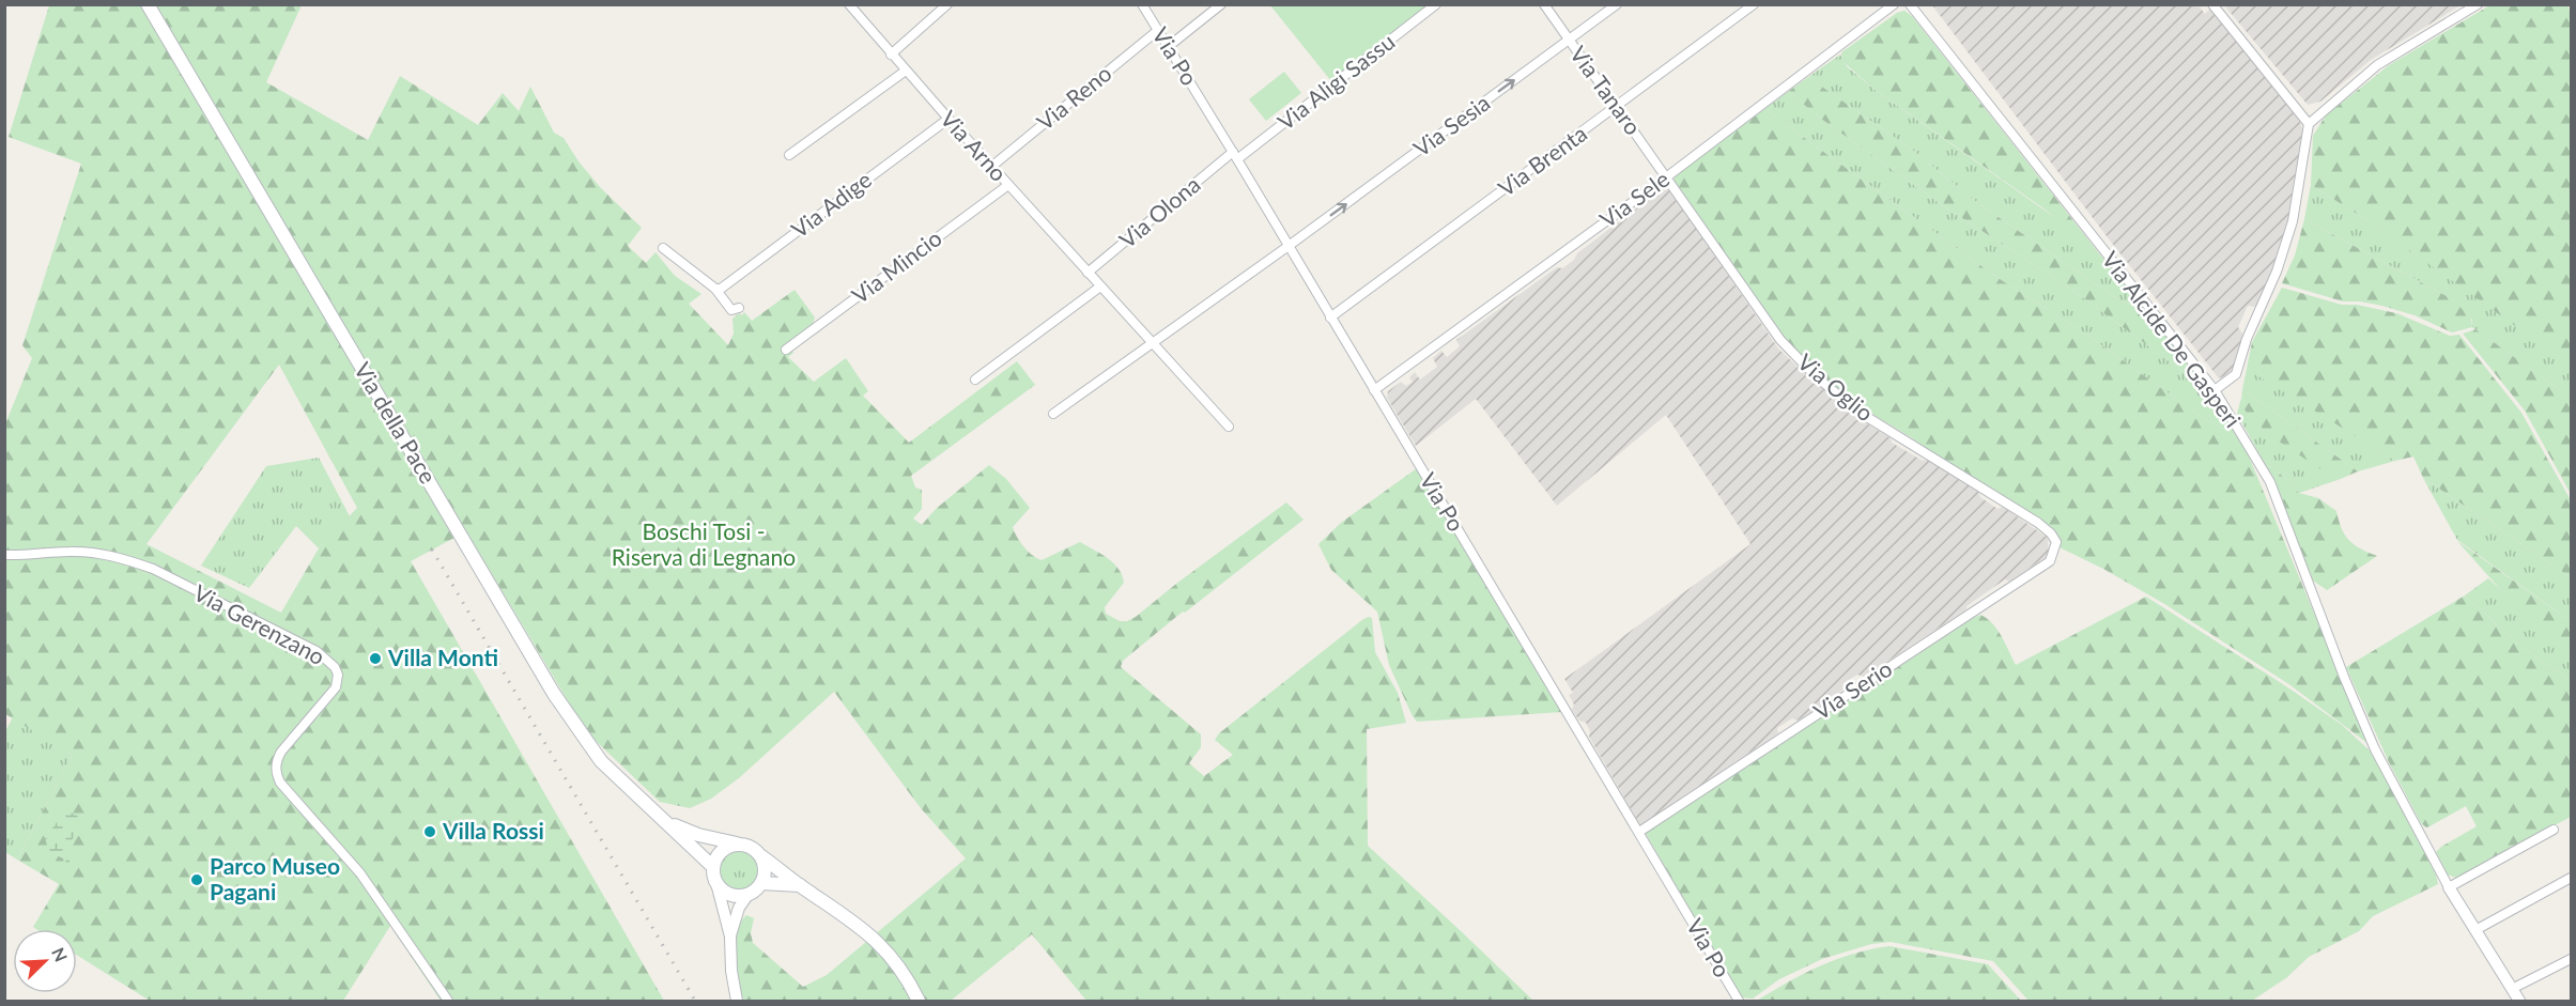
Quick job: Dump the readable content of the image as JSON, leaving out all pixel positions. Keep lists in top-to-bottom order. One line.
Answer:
{"streets":{"main road":["Via della Pace"],"street":["Via Po","Via Aligi Sassu","Via Tanaro","Via Reno","Via Sesia","Via Arno","Via Brenta","Via Sele","Via Adige","Via Olona","Via Mincio","Via Alcide De Gasperi","Via Oglio","Via Gerenzano","Via Serio"]},"crossings":[["Via Po","Via Aligi Sassu"],["Via Po","Via Reno"],["Via Po","Via Sesia"],["Via Po","Via Brenta"],["Via Po","Via Sele"],["Via Po","Via Olona"],["Via Po","Via Serio"],["Via Aligi Sassu","Via Olona"],["Via Tanaro","Via Sesia"],["Via Tanaro","Via Brenta"],["Via Tanaro","Via Sele"],["Via Tanaro","Via Oglio"],["Via Reno","Via Arno"],["Via Sesia","Via Arno"],["Via Arno","Via Adige"],["Via Arno","Via Olona"],["Via Arno","Via Mincio"],["Via Sele","Via Oglio"],["Via Oglio","Via Serio"]],"one_way":["Via Sesia"],"parks":["Boschi Tosi - Riserva di Legnano"],"places":["Villa Monti","Villa Rossi","Parco Museo Pagani"],"north":"top right"}
